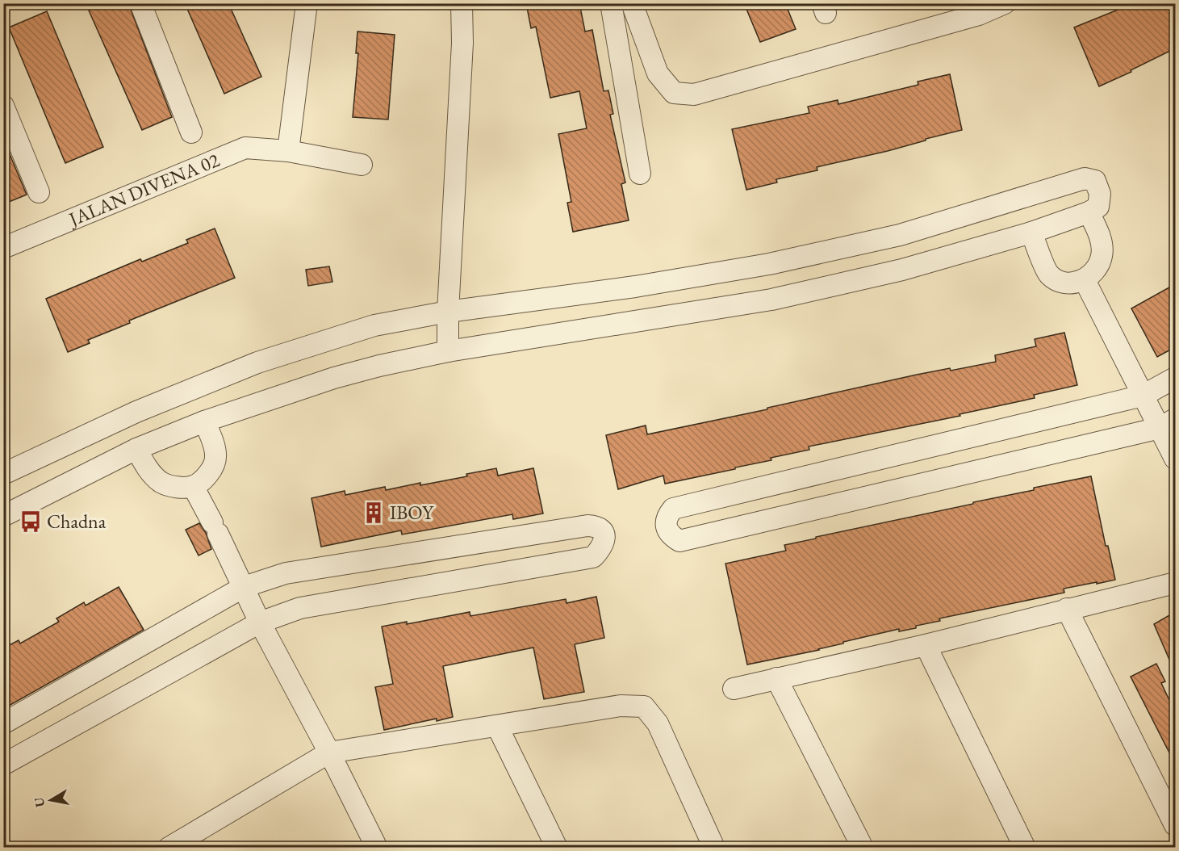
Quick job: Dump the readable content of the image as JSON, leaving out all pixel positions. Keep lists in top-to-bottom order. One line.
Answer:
{"streets":{"street":["JALAN DIVENA 02"]},"places":{"building":["IBOY"],"bus stop":["Chadna"]},"north":"left"}
